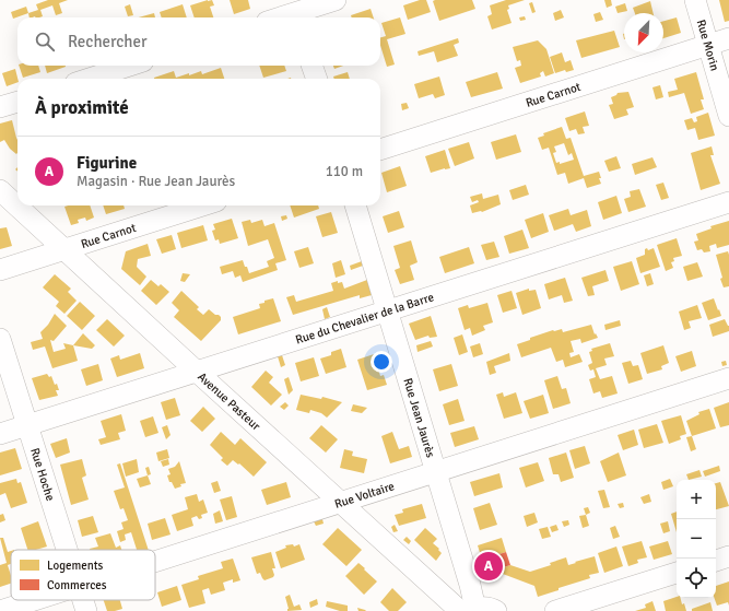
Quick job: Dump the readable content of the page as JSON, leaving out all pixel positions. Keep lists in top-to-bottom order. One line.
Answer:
{"streets":{"street":["Rue Morin","Rue Carnot","Rue du Chevalier de la Barre","Avenue Pasteur","Rue Jean Jaurès","Rue Hoche","Rue Voltaire"]},"crossings":[["Rue Morin","Rue Carnot"],["Rue Carnot","Avenue Pasteur"],["Rue du Chevalier de la Barre","Avenue Pasteur"],["Rue du Chevalier de la Barre","Rue Jean Jaurès"],["Rue du Chevalier de la Barre","Rue Hoche"],["Avenue Pasteur","Rue Jean Jaurès"],["Avenue Pasteur","Rue Voltaire"],["Rue Jean Jaurès","Rue Voltaire"]],"legend":["Logements","Commerces"],"north":"bottom left","page":{"search":"Rechercher","heading":"À proximité","list":[{"mark":"A","name":"Figurine","note":"Magasin · Rue Jean Jaurès","value":"110 m"}],"map_buttons":["+","−"],"pins":"A"}}
